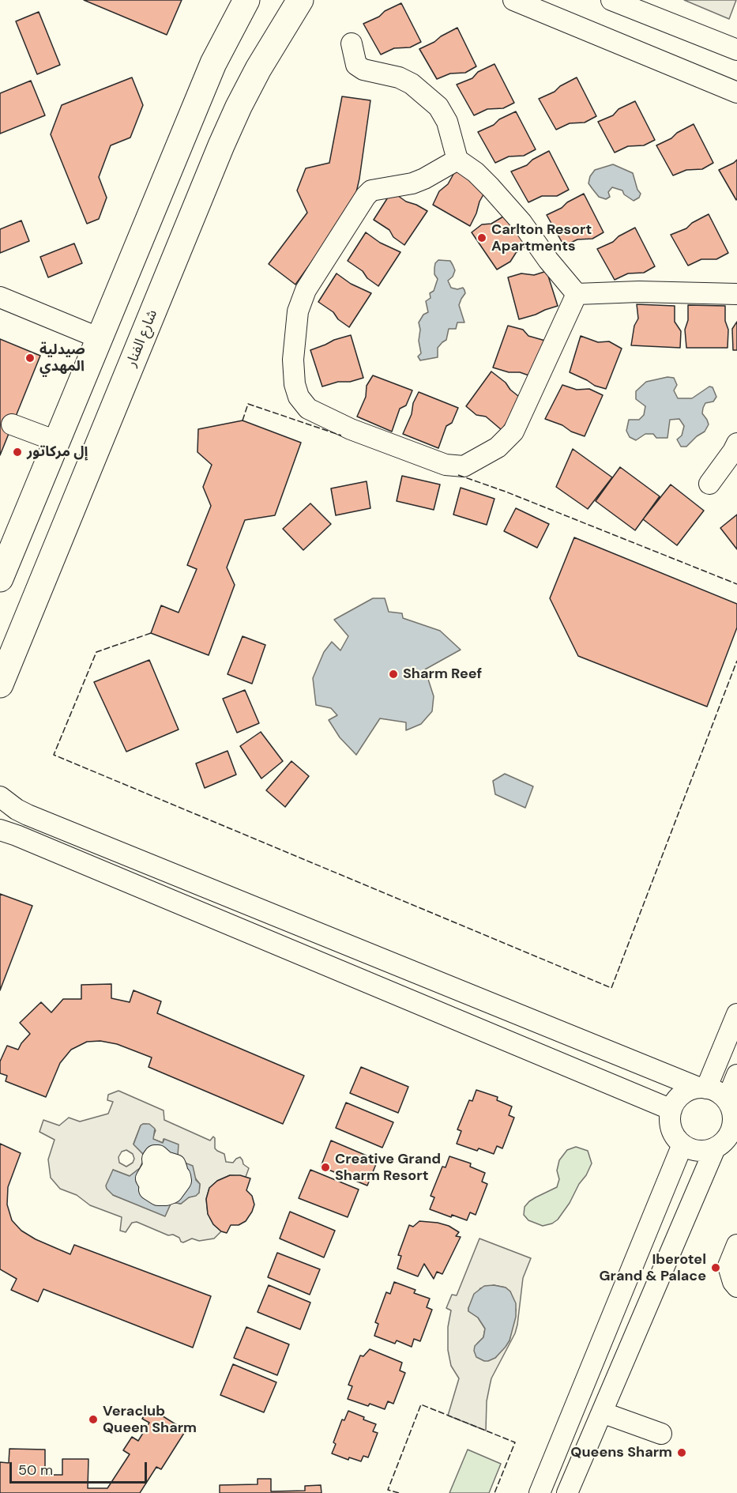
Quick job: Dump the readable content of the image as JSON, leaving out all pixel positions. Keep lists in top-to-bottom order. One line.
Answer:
{"streets":{"main road":["شارع الفنار"]},"places":["Carlton Resort Apartments","صيدلية المهدي","إل مركاتور","Sharm Reef","Creative Grand Sharm Resort","Iberotel Grand & Palace","Veraclub Queen Sharm","Queens Sharm"],"scale_bar":"50 m"}
